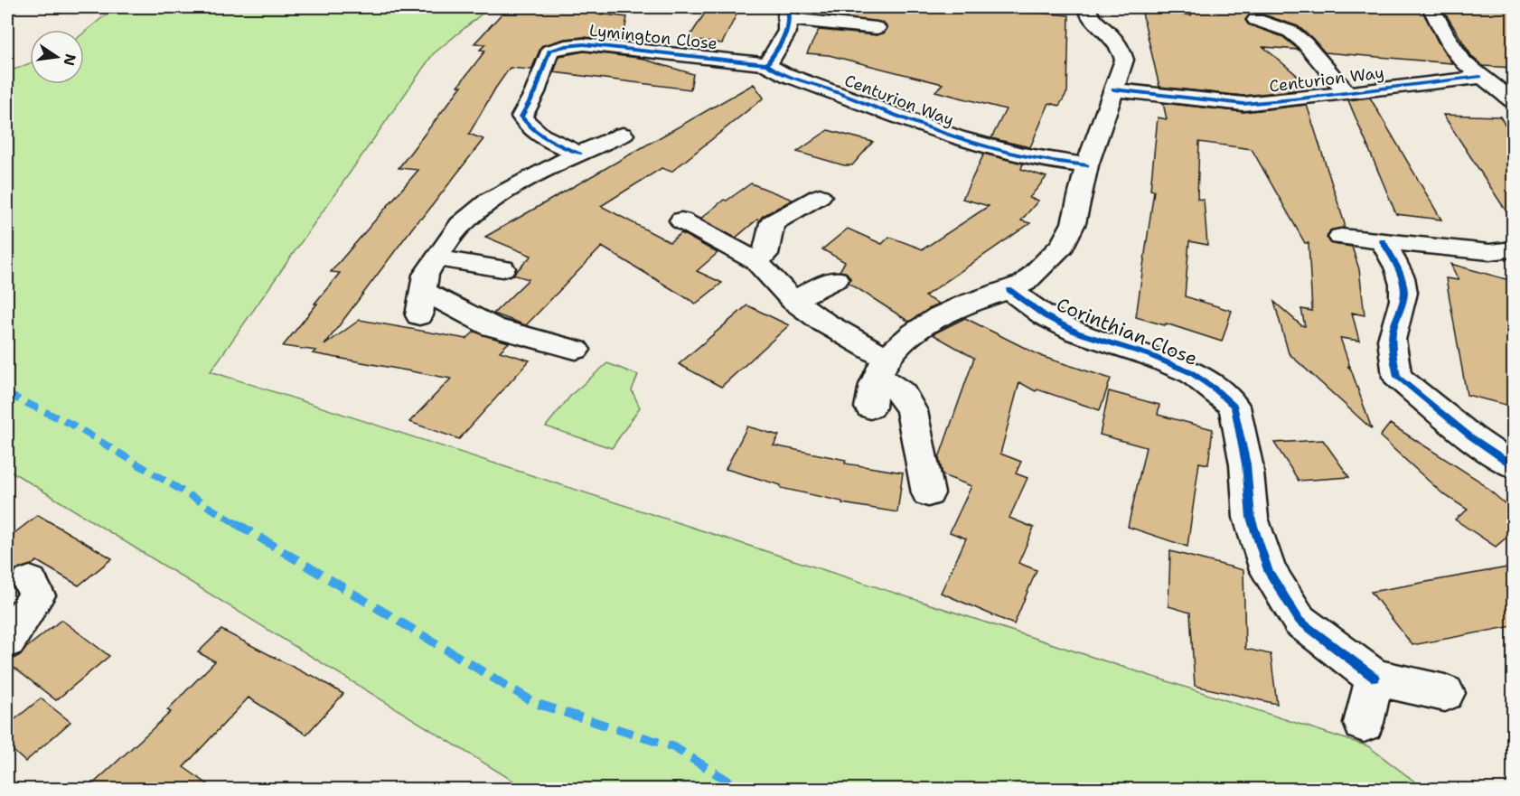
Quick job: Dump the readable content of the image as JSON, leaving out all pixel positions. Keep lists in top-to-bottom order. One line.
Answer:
{"streets":{"street":["Lymington Close","Centurion Way","Corinthian Close"]},"crossings":[["Lymington Close","Centurion Way"]],"north":"right"}
